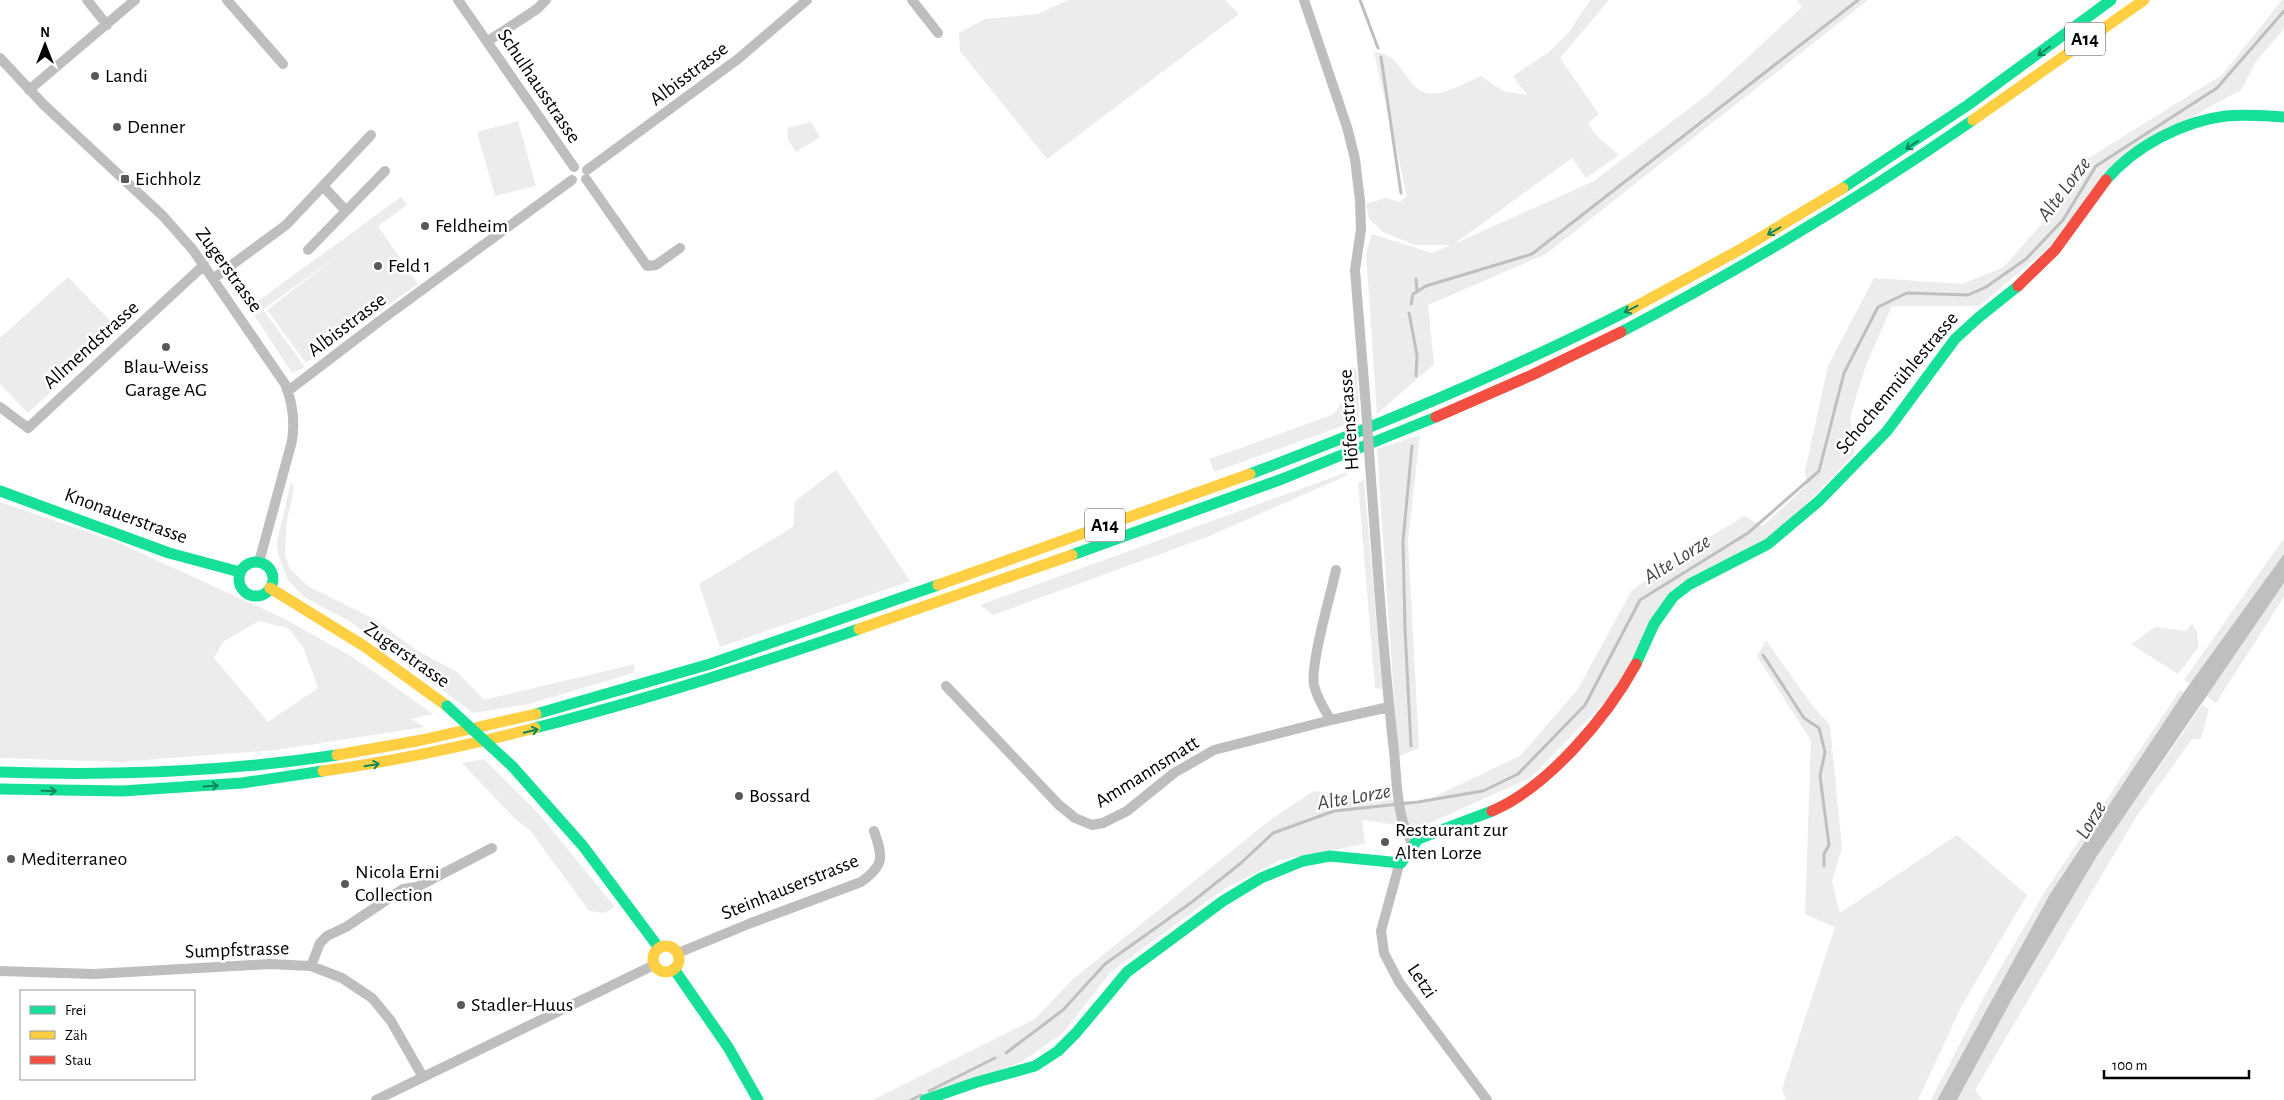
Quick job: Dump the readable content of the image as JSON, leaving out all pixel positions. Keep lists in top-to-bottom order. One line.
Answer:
{"streets":{"main road":["A14","Zugerstrasse","Schochenmühlestrasse","Knonauerstrasse"],"street":["Albisstrasse","Schulhausstrasse","Allmendstrasse","Höfenstrasse","Ammannsmatt","Steinhauserstrasse","Sumpfstrasse","Letzi"]},"crossings":[["Albisstrasse","Schulhausstrasse"],["Albisstrasse","Zugerstrasse"],["Zugerstrasse","Allmendstrasse"],["Zugerstrasse","Knonauerstrasse"],["Zugerstrasse","Steinhauserstrasse"],["Schochenmühlestrasse","Höfenstrasse"],["Höfenstrasse","Ammannsmatt"]],"water":["Alte Lorze","Lorze"],"places":{"other":["Landi","Denner","Feldheim","Feld 1","Blau-Weiss Garage AG","Bossard","Restaurant zur Alten Lorze","Mediterraneo","Nicola Erni Collection","Stadler-Huus"],"transit":["Eichholz"]},"legend":["Frei","Zäh","Stau"],"scale_bar":"100 m","north":"top"}
